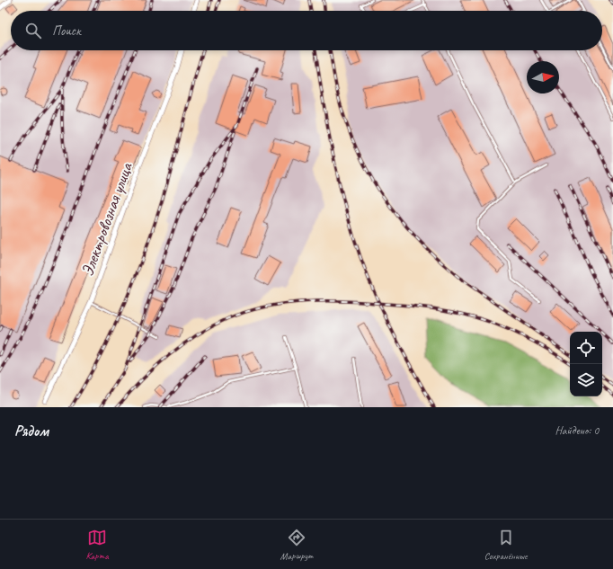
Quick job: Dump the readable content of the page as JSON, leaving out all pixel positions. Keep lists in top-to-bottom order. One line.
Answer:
{"streets":{"street":["Электровозная улица"]},"north":"right","page":{"search":"Поиск","heading":["Рядом","Найдено: 0"],"nav":["Карта","Маршрут","Сохранённые"]}}
